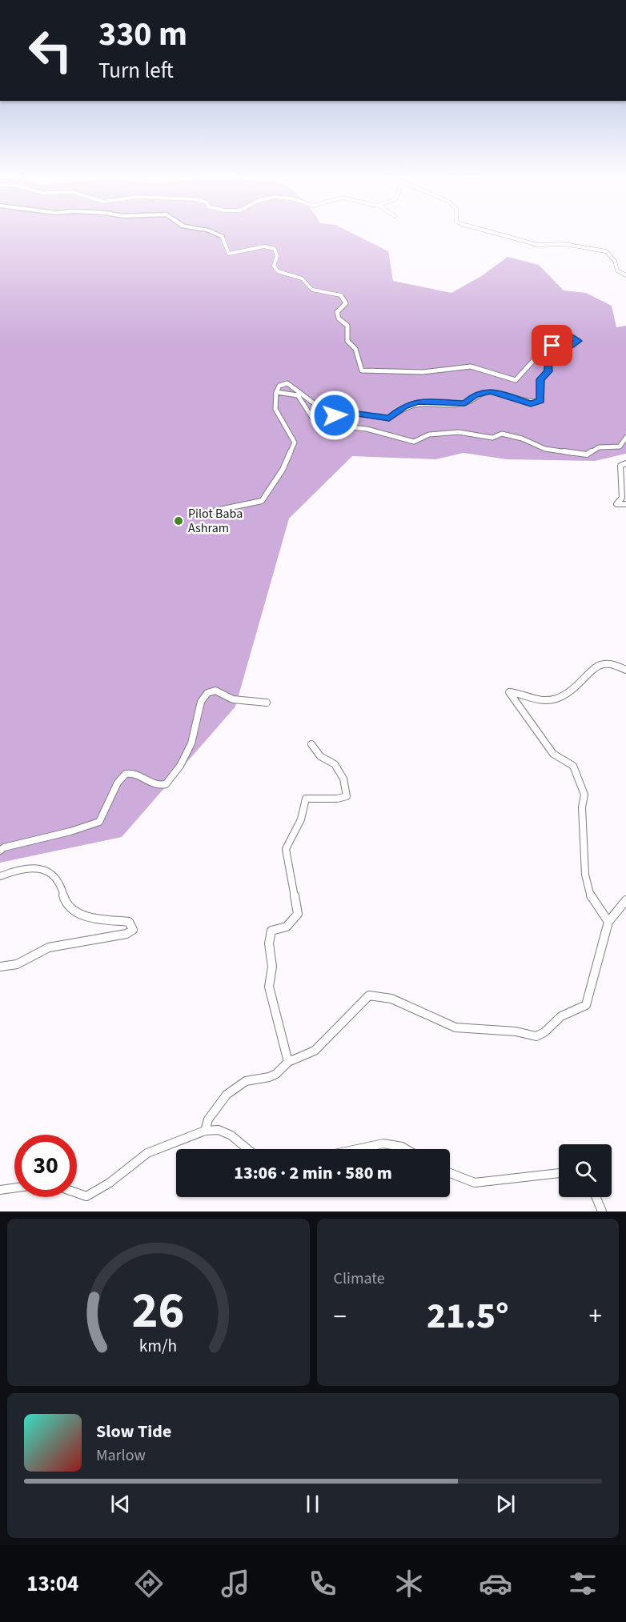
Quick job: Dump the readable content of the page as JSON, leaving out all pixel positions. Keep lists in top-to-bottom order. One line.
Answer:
{"places":["Pilot Baba Ashram"],"page":{"turn":["330 m","Turn left"],"limit":"30","trip":"13:06 · 2 min · 580 m","tile":"Climate","heat":["−","21.5°","+"],"song":["Slow Tide","Marlow"],"tabs":"13:04","gauge":["26","km/h"]}}
